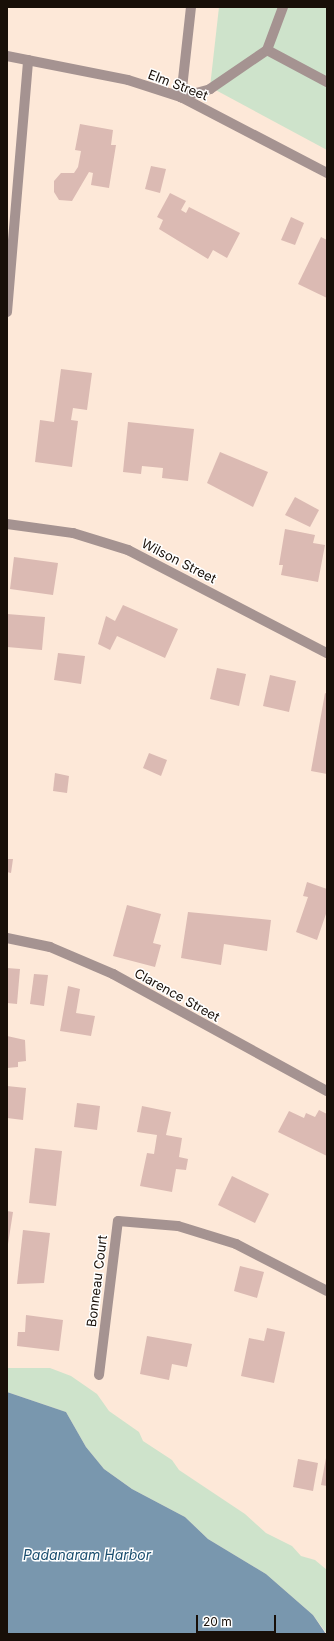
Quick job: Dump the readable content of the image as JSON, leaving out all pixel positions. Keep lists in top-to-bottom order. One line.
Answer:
{"streets":{"street":["Elm Street","Wilson Street","Clarence Street","Bonneau Court"]},"water":["Padanaram Harbor"],"scale_bar":"20 m"}
